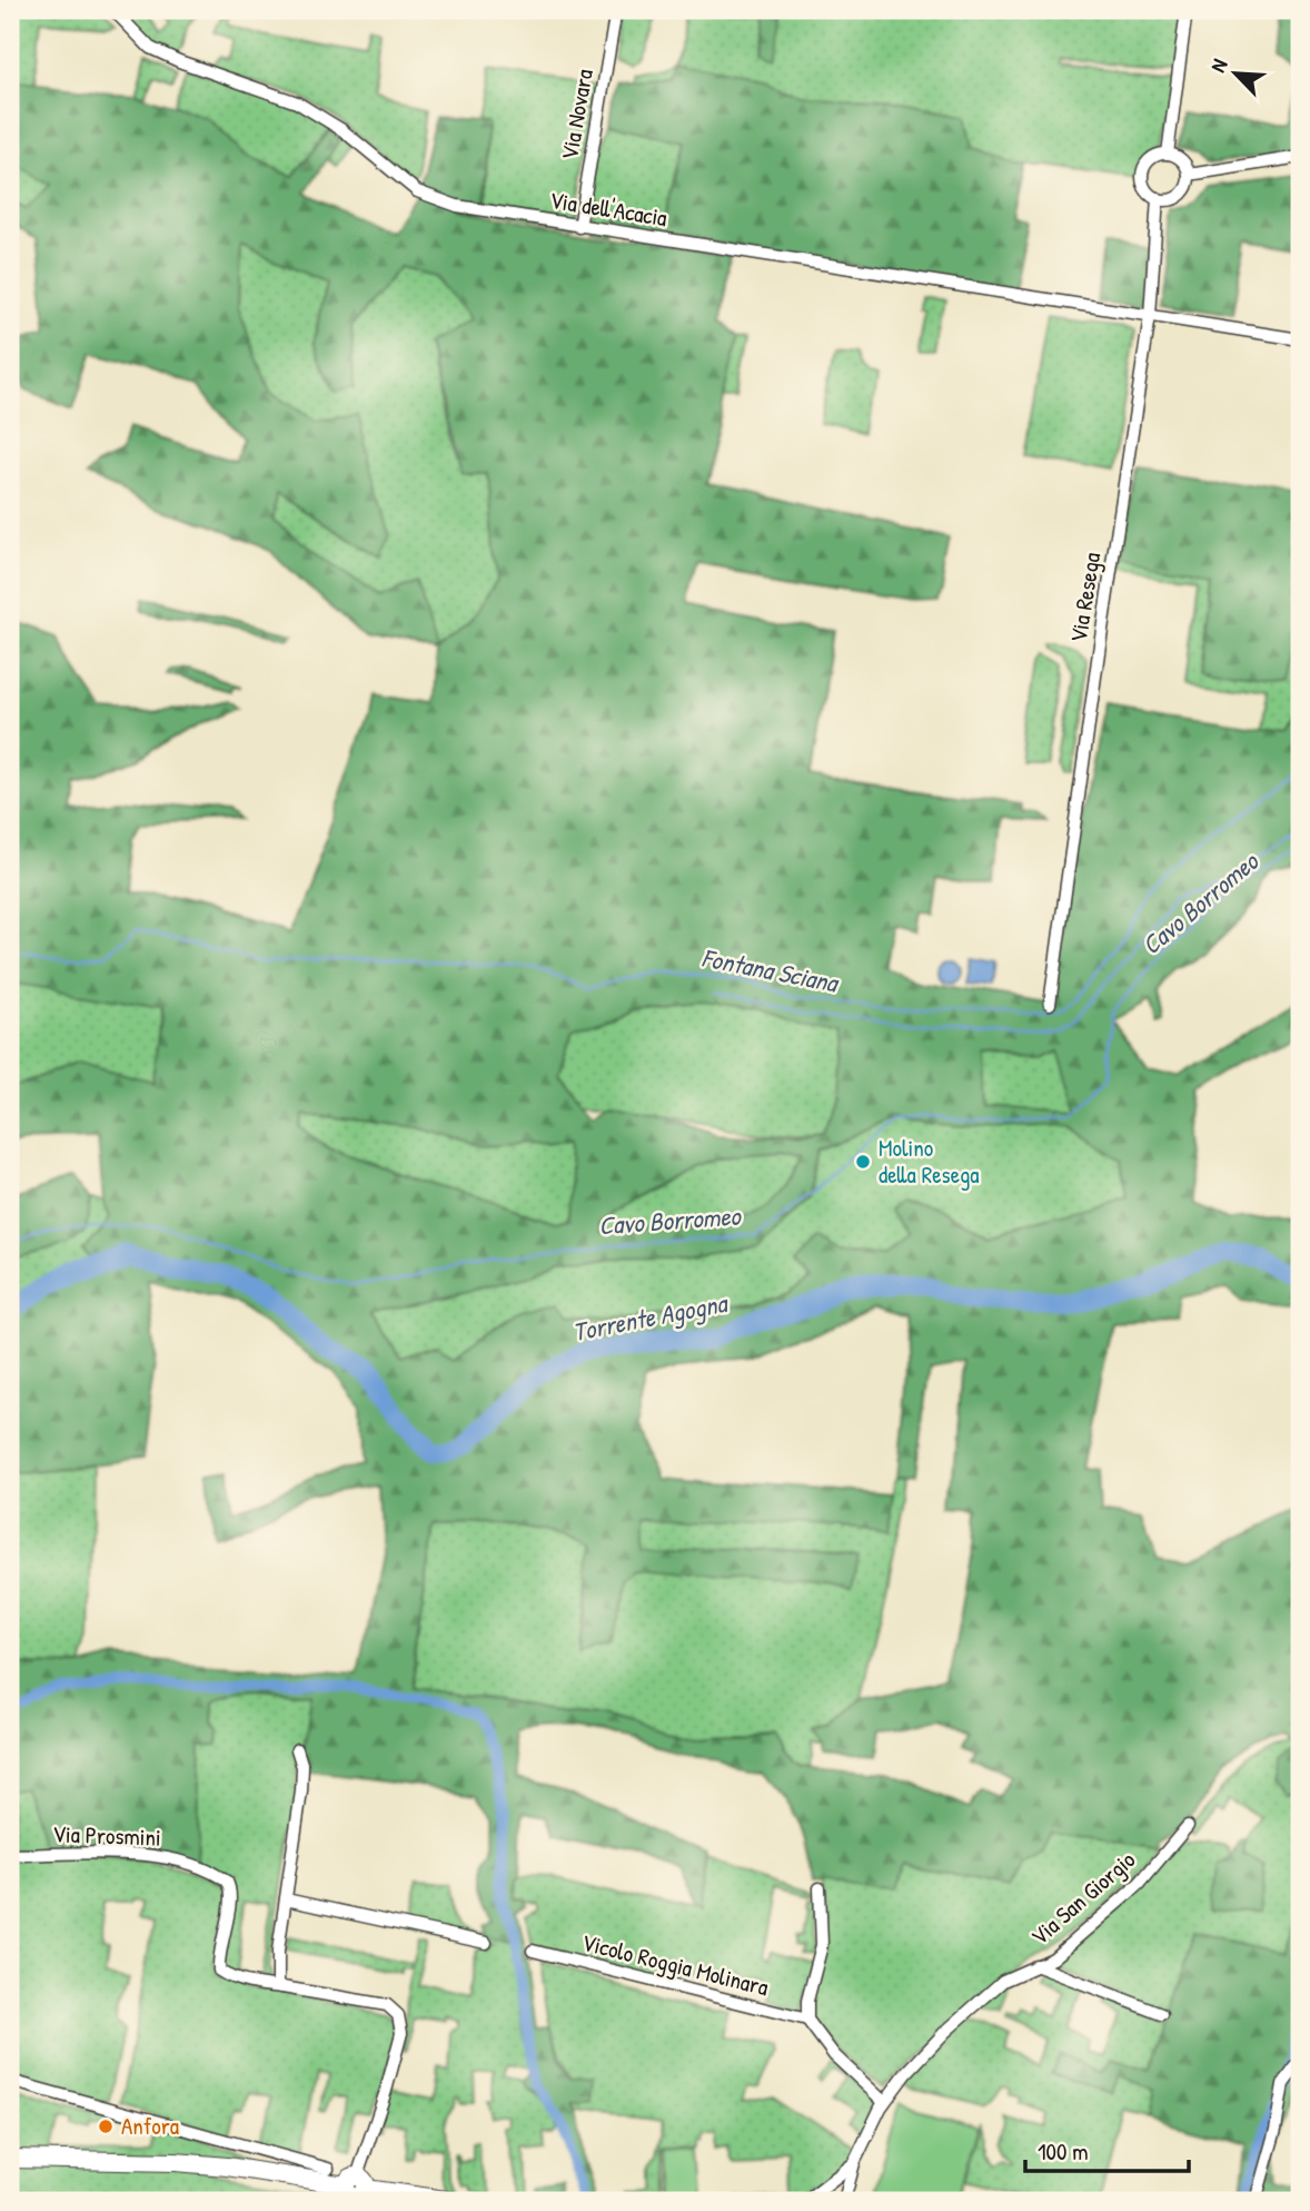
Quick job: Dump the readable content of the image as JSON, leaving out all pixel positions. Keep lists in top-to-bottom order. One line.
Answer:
{"streets":{"street":["Via Novara","Via dell'Acacia","Via Resega","Via Prosmini","Via San Giorgio","Vicolo Roggia Molinara"]},"crossings":[["Via Novara","Via dell'Acacia"],["Via dell'Acacia","Via Resega"]],"water":["Cavo Borromeo","Fontana Sciana","Torrente Agogna"],"places":["Molino della Resega","Anfora"],"scale_bar":"100 m","north":"top left"}
